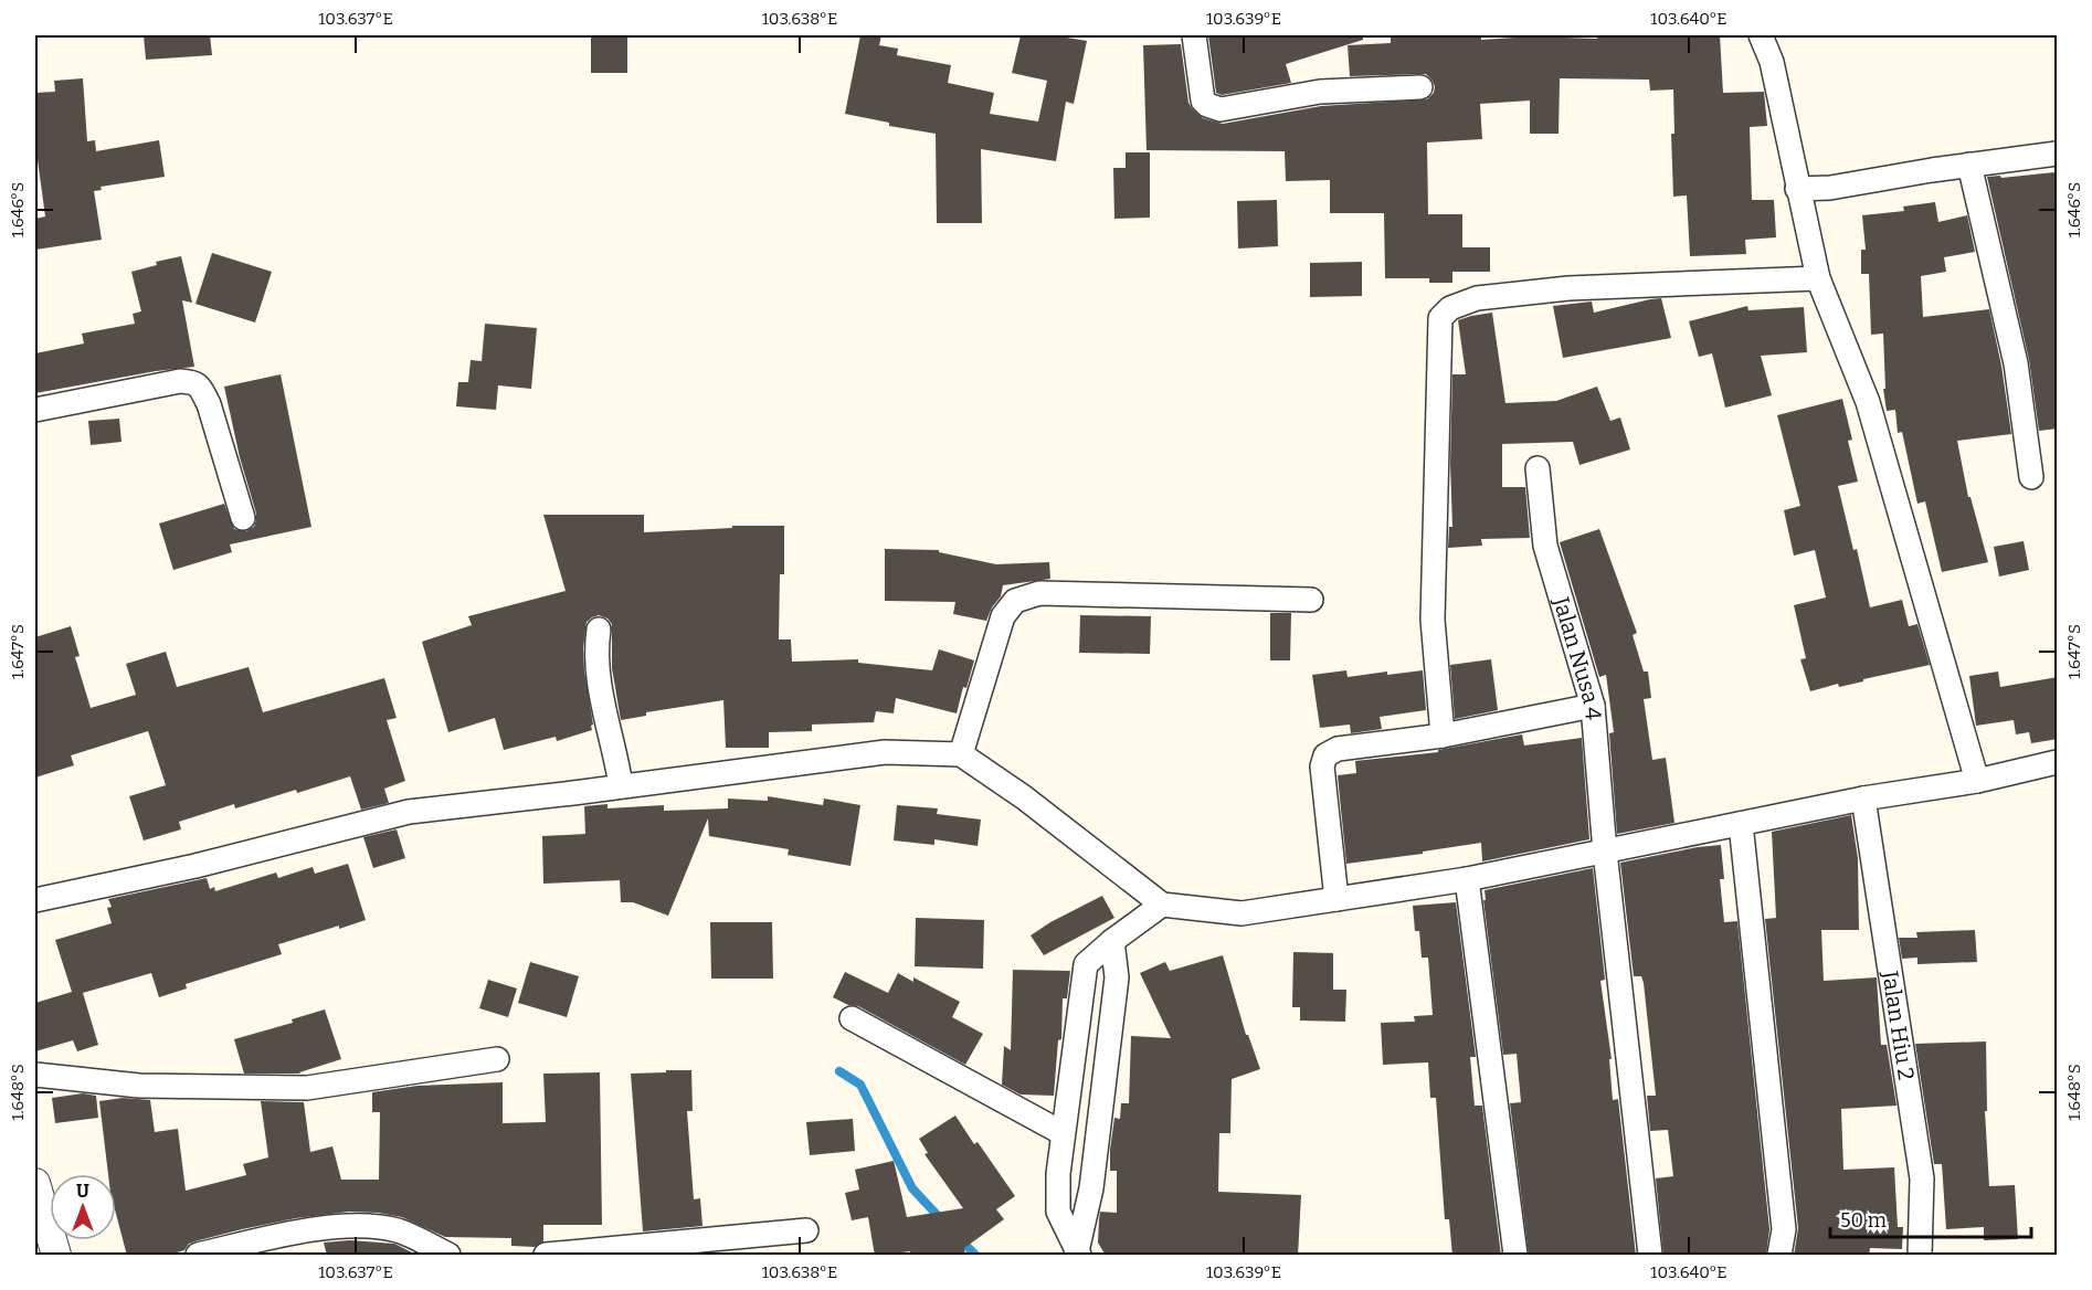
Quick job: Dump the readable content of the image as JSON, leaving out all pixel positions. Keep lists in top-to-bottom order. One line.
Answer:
{"streets":{"street":["Jalan Nusa 4","Jalan Hiu 2"]},"scale_bar":"50 m","north":"top","coordinates":["103.637°E","103.638°E","103.639°E","103.640°E","1.646°S","1.647°S","1.648°S"]}
